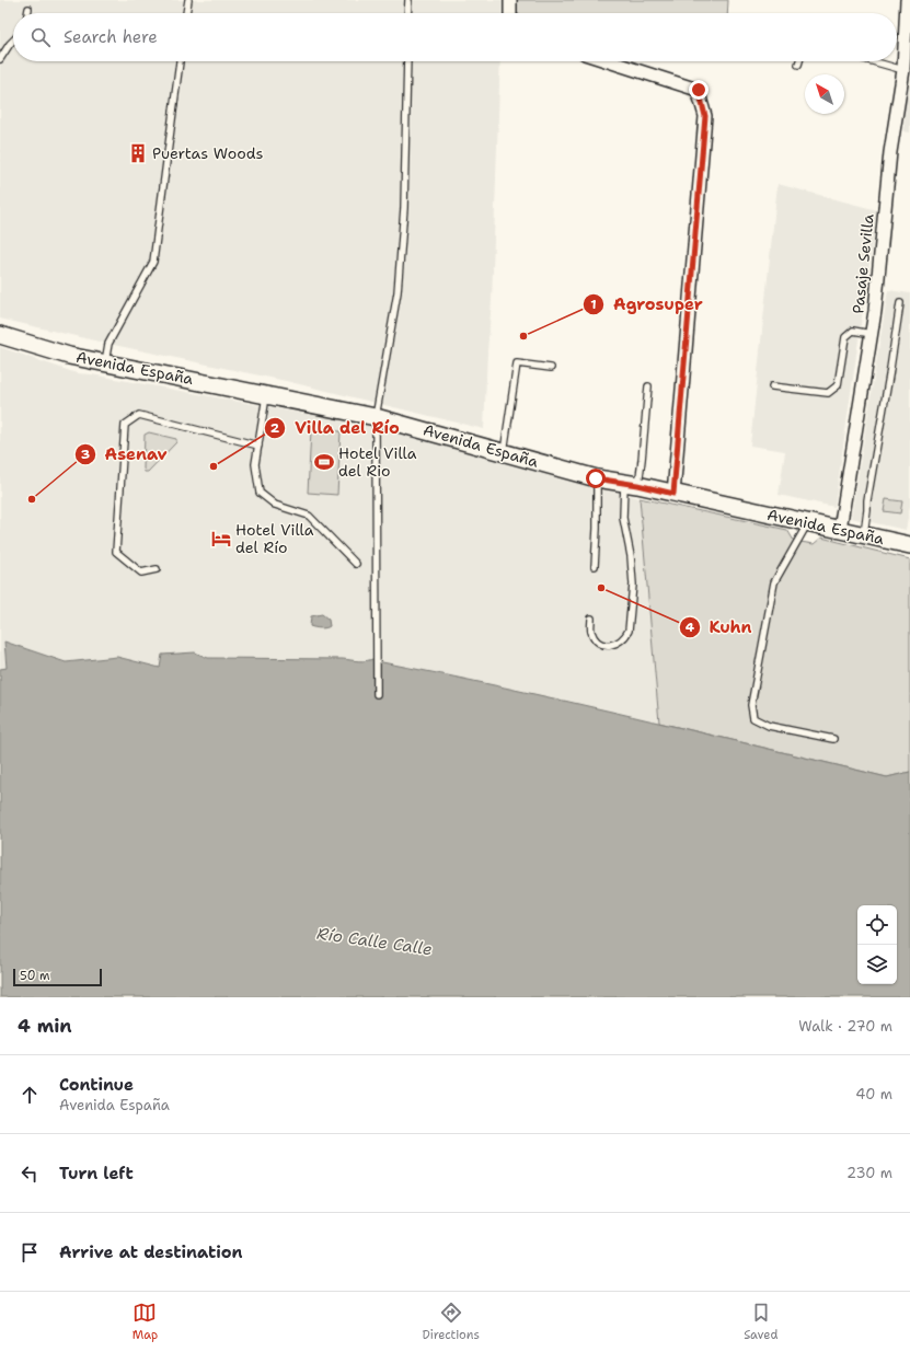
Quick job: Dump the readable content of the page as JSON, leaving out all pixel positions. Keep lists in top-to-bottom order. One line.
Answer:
{"streets":{"main road":["Avenida España"],"street":["Pasaje Sevilla"]},"crossings":[["Pasaje Sevilla","Avenida España"]],"water":["Río Calle Calle"],"places":{"building":["Puertas Woods"],"other":["Agrosuper","Villa del Río","Asenav","Kuhn"],"sports":["Hotel Villa del Rio"],"hotel":["Hotel Villa del Río"]},"scale_bar":"50 m","north":"top left","page":{"search":"Search here","scale":"50 m","heading":["4 min","Walk · 270 m"],"list":[["Continue","Avenida España","40 m"],["Turn left","230 m"],"Arrive at destination"],"nav":["Map","Directions","Saved"]}}
